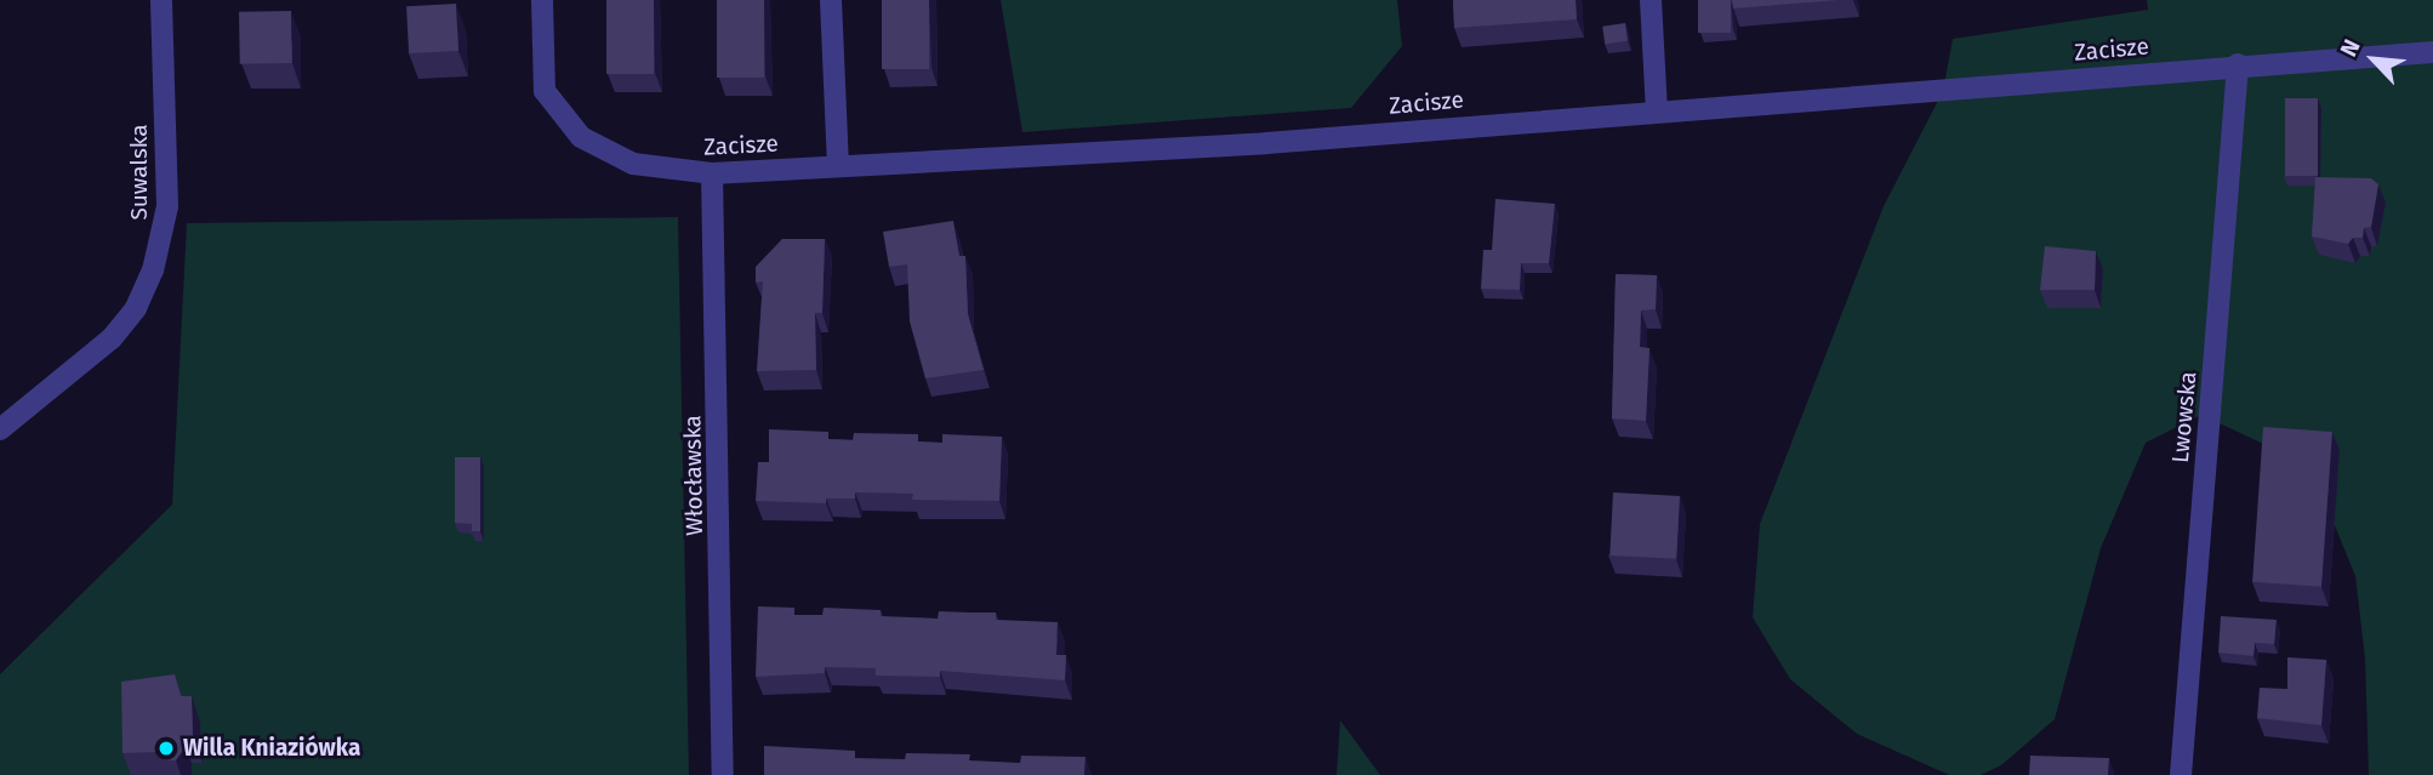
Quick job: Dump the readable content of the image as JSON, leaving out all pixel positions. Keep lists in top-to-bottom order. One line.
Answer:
{"streets":{"street":["Zacisze","Suwalska","Lwowska","Włocławska"]},"crossings":[["Zacisze","Lwowska"],["Zacisze","Włocławska"]],"places":["Willa Kniaziówka"],"north":"top left"}
